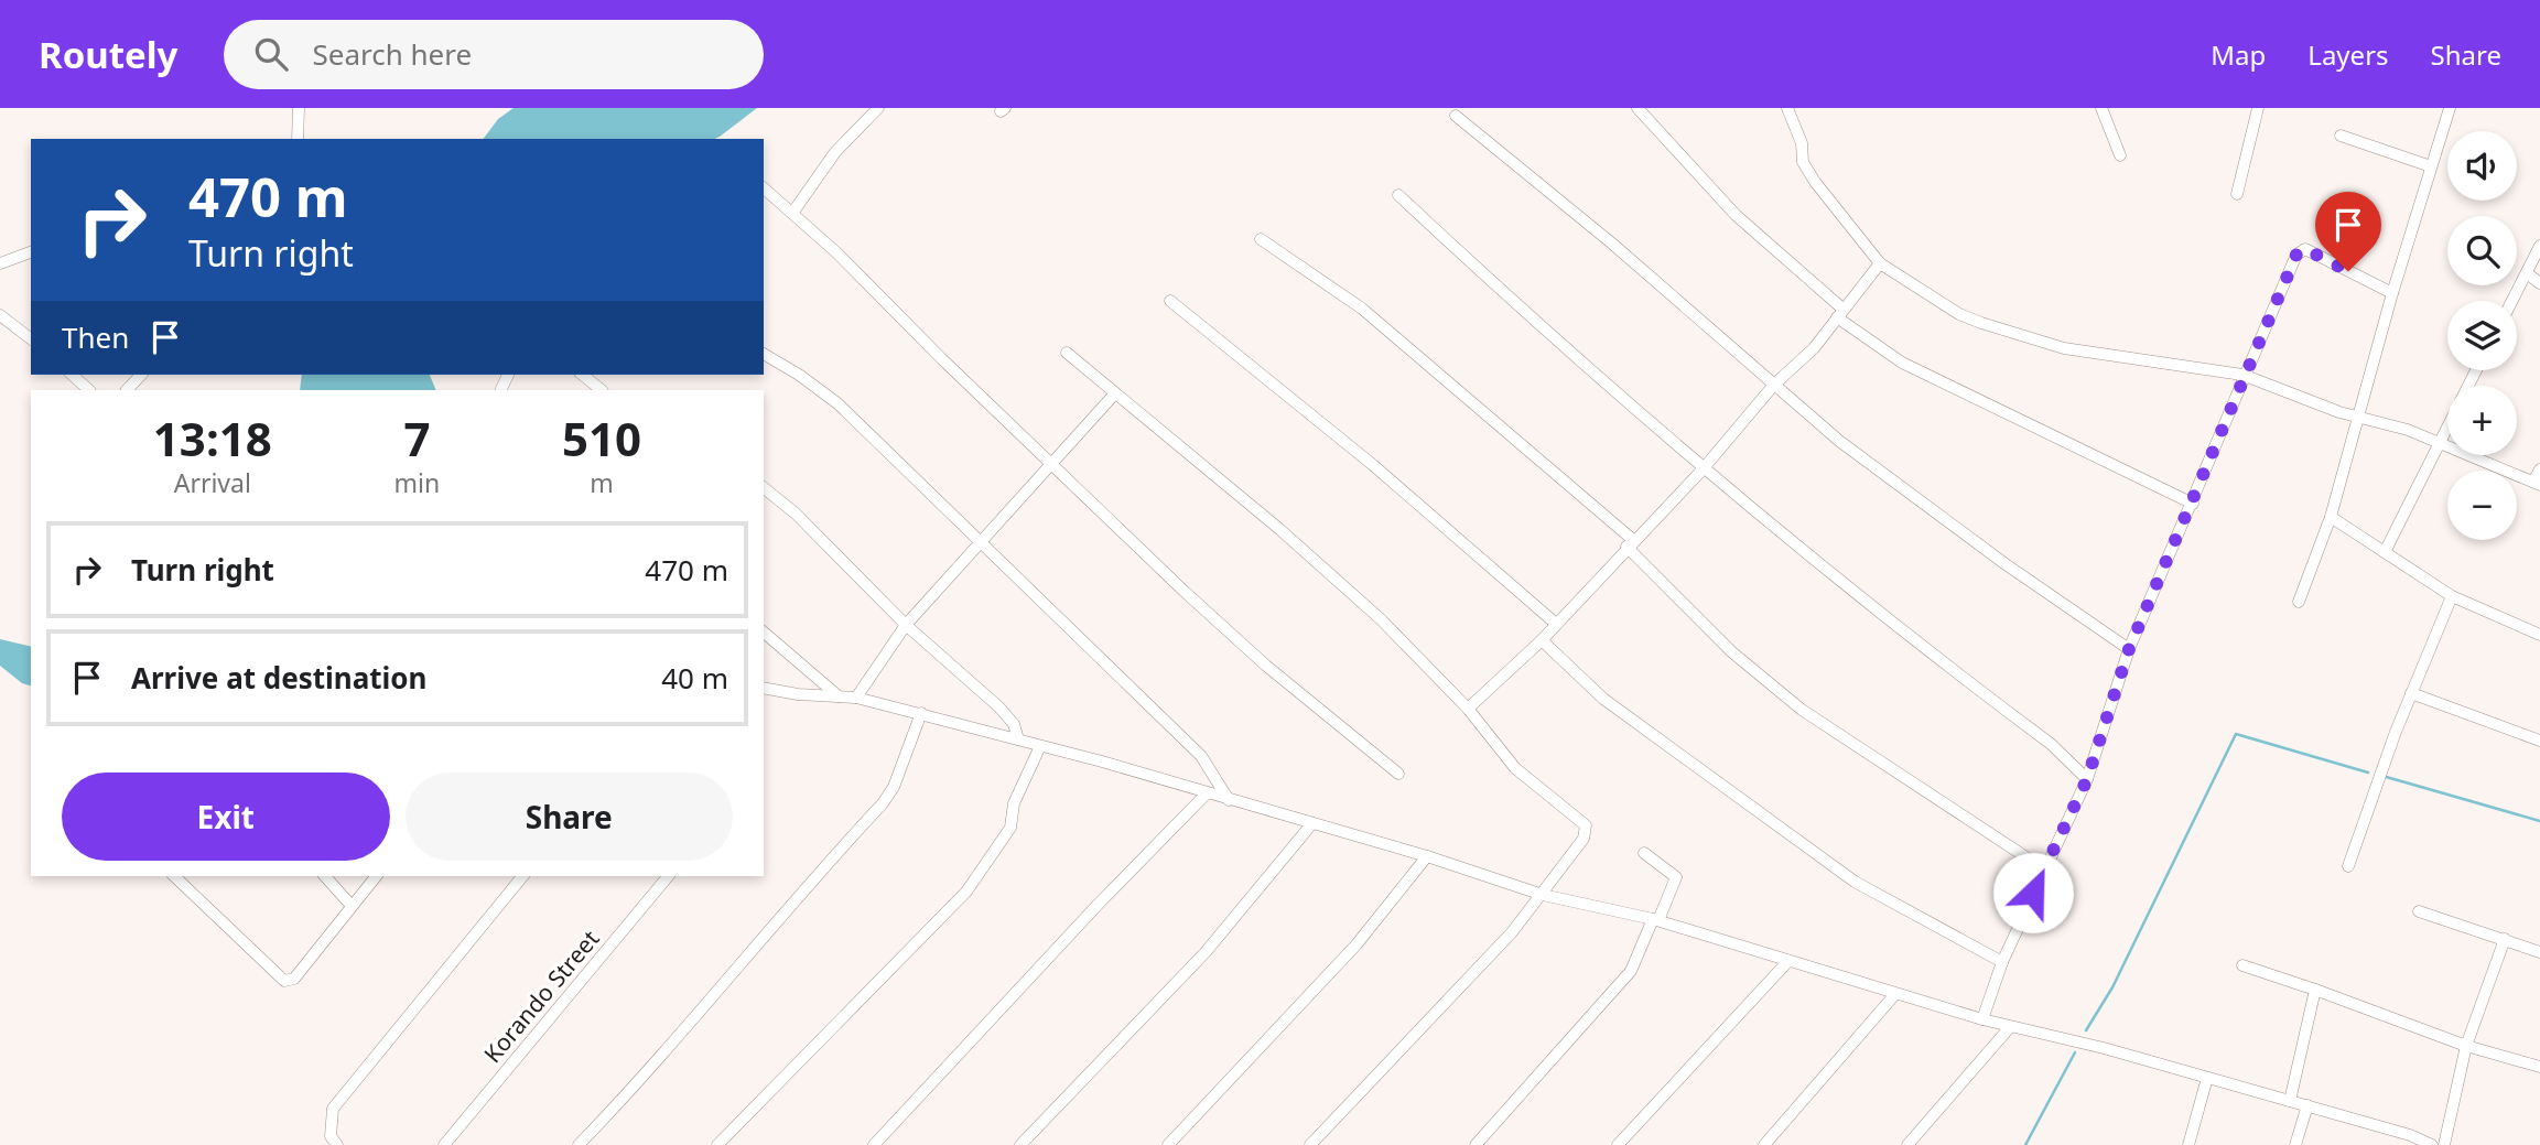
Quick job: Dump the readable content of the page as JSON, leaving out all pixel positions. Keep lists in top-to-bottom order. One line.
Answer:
{"streets":{"street":["Korando Street"]},"page":{"header":"Routely","search":"Search here","nav":["Map","Layers","Share"],"map_buttons":["+","−"],"turn":["470 m","Turn right"],"then":"Then","eta":["13:18","Arrival","7","min","510","m"],"list":[{"name":"Turn right","value":"470 m"},{"name":"Arrive at destination","value":"40 m"}],"buttons":["Exit","Share"]}}
